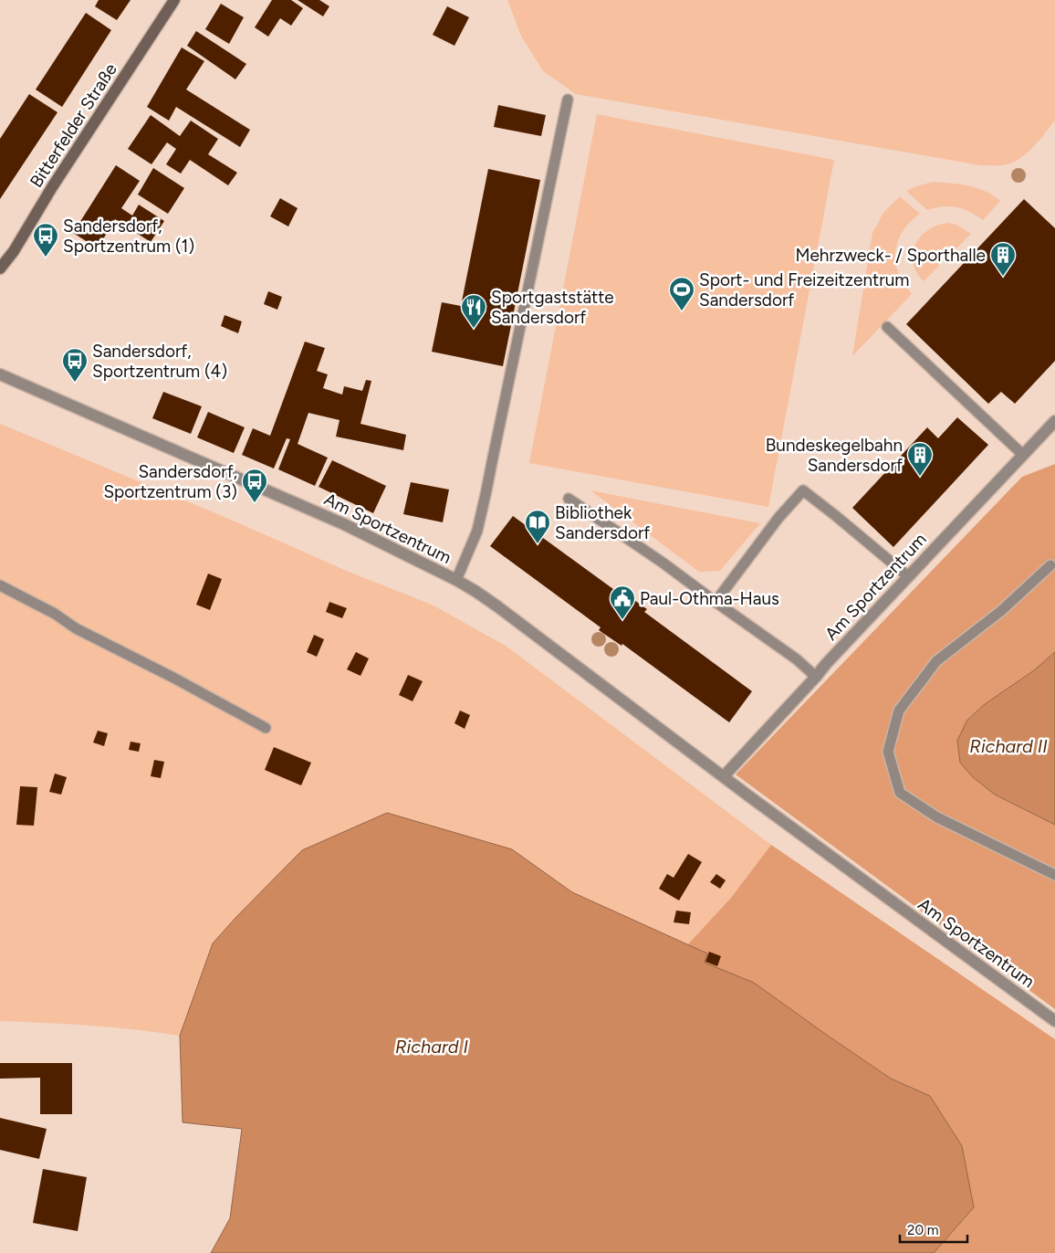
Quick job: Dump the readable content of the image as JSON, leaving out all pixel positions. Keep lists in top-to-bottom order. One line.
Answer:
{"streets":{"street":["Bitterfelder Straße","Am Sportzentrum"]},"water":["Richard II","Richard I"],"places":{"bus stop":["Sandersdorf, Sportzentrum (1)","Sandersdorf, Sportzentrum (4)","Sandersdorf, Sportzentrum (3)"],"building":["Mehrzweck- / Sporthalle","Bundeskegelbahn Sandersdorf"],"sports":["Sport- und Freizeitzentrum Sandersdorf"],"restaurant":["Sportgaststätte Sandersdorf"],"library":["Bibliothek Sandersdorf"],"public building":["Paul-Othma-Haus"]},"scale_bar":"20 m"}
